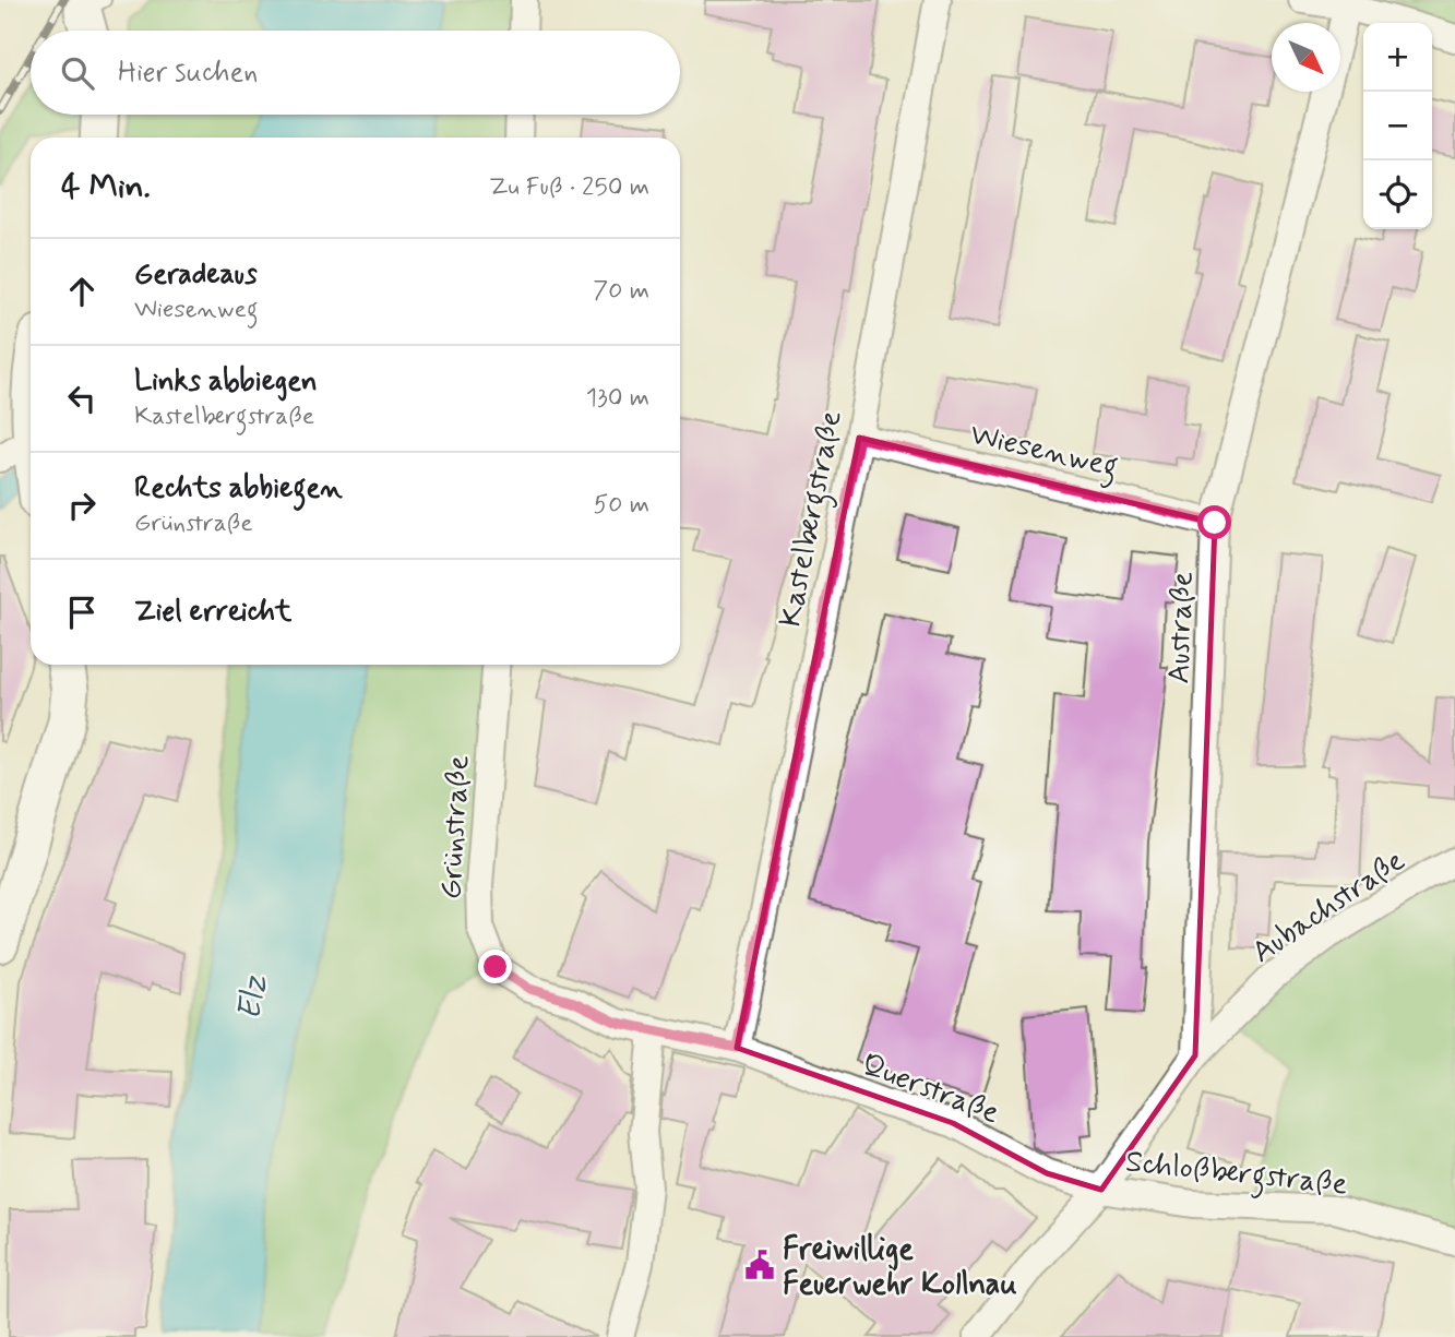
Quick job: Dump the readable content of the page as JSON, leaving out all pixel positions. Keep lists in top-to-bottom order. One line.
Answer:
{"streets":{"street":["Wiesenweg","Kastelbergstraße","Austraße","Grünstraße","Aubachstraße","Querstraße","Schloßbergstraße"]},"crossings":[["Wiesenweg","Kastelbergstraße"],["Wiesenweg","Austraße"],["Kastelbergstraße","Grünstraße"],["Kastelbergstraße","Querstraße"],["Austraße","Aubachstraße"],["Grünstraße","Querstraße"],["Aubachstraße","Querstraße"],["Aubachstraße","Schloßbergstraße"],["Querstraße","Schloßbergstraße"]],"water":["Elz"],"places":{"public building":["Freiwillige Feuerwehr Kollnau"]},"north":"bottom right","page":{"map_buttons":["+","−"],"search":"Hier suchen","heading":["4 Min.","Zu Fuß · 250 m"],"list":[["Geradeaus","Wiesenweg","70 m"],["Links abbiegen","Kastelbergstraße","130 m"],["Rechts abbiegen","Grünstraße","50 m"],"Ziel erreicht"]}}
